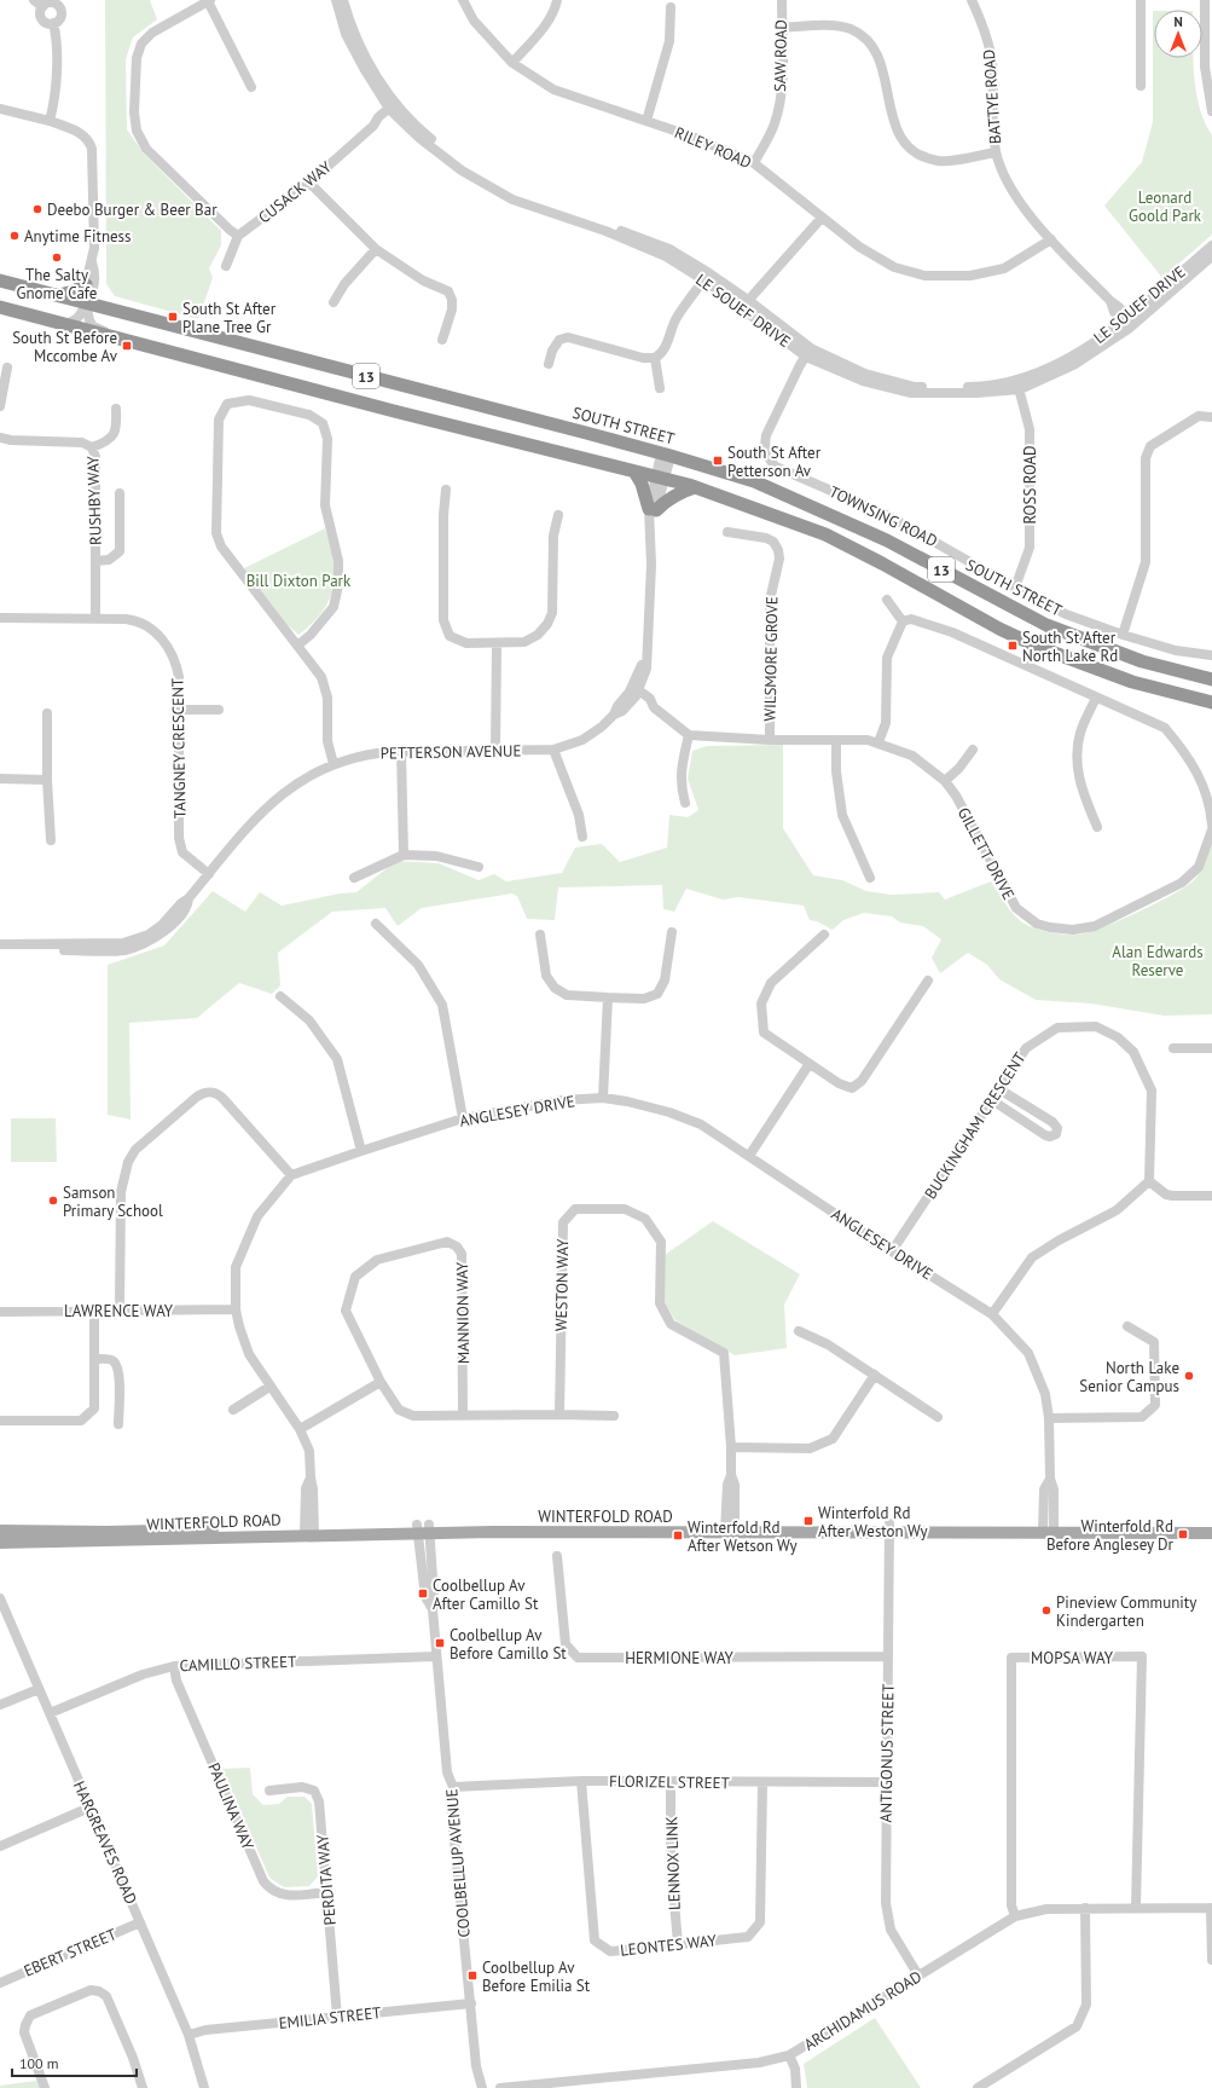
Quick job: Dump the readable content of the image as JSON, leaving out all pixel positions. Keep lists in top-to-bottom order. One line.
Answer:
{"streets":{"highway":["13","SOUTH STREET"],"main road":["WINTERFOLD ROAD"],"street":["SAW ROAD","BATTYE ROAD","RILEY ROAD","CUSACK WAY","LE SOUEF DRIVE","ROSS ROAD","RUSHBY WAY","TOWNSING ROAD","WILSMORE GROVE","TANGNEY CRESCENT","PETTERSON AVENUE","GILLETT DRIVE","ANGLESEY DRIVE","BUCKINGHAM CRESCENT","WESTON WAY","LAWRENCE WAY","MANNION WAY","HERMIONE WAY","MOPSA WAY","CAMILLO STREET","ANTIGONUS STREET","FLORIZEL STREET","PAULINA WAY","HARGREAVES ROAD","COOLBELLUP AVENUE","LENNOX LINK","PERDITA WAY","LEONTES WAY","EBERT STREET","ARCHIDAMUS ROAD","EMILIA STREET"]},"crossings":[["SAW ROAD","RILEY ROAD"],["BATTYE ROAD","RILEY ROAD"],["BATTYE ROAD","LE SOUEF DRIVE"],["CUSACK WAY","LE SOUEF DRIVE"],["LE SOUEF DRIVE","ROSS ROAD"],["LE SOUEF DRIVE","TOWNSING ROAD"],["13","PETTERSON AVENUE"],["SOUTH STREET","PETTERSON AVENUE"],["ROSS ROAD","TOWNSING ROAD"],["RUSHBY WAY","TANGNEY CRESCENT"],["WILSMORE GROVE","GILLETT DRIVE"],["TANGNEY CRESCENT","PETTERSON AVENUE"],["ANGLESEY DRIVE","BUCKINGHAM CRESCENT"],["ANGLESEY DRIVE","WINTERFOLD ROAD"],["WESTON WAY","MANNION WAY"],["WESTON WAY","WINTERFOLD ROAD"],["WINTERFOLD ROAD","ANTIGONUS STREET"],["WINTERFOLD ROAD","COOLBELLUP AVENUE"],["HERMIONE WAY","ANTIGONUS STREET"],["MOPSA WAY","ARCHIDAMUS ROAD"],["CAMILLO STREET","PAULINA WAY"],["CAMILLO STREET","HARGREAVES ROAD"],["CAMILLO STREET","COOLBELLUP AVENUE"],["ANTIGONUS STREET","FLORIZEL STREET"],["ANTIGONUS STREET","ARCHIDAMUS ROAD"],["FLORIZEL STREET","COOLBELLUP AVENUE"],["FLORIZEL STREET","LENNOX LINK"],["FLORIZEL STREET","LEONTES WAY"],["PAULINA WAY","PERDITA WAY"],["HARGREAVES ROAD","EBERT STREET"],["HARGREAVES ROAD","EMILIA STREET"],["COOLBELLUP AVENUE","EMILIA STREET"],["LENNOX LINK","LEONTES WAY"],["PERDITA WAY","EMILIA STREET"]],"parks":["Leonard Goold Park","Bill Dixton Park","Alan Edwards Reserve"],"places":{"other":["Deebo Burger & Beer Bar","Anytime Fitness","The Salty Gnome Cafe","Samson Primary School","North Lake Senior Campus","Pineview Community Kindergarten"],"transit":["South St After Plane Tree Gr","South St Before Mccombe Av","South St After Petterson Av","South St After North Lake Rd","Winterfold Rd After Weston Wy","Winterfold Rd Before Anglesey Dr","Winterfold Rd After Wetson Wy","Coolbellup Av After Camillo St","Coolbellup Av Before Camillo St","Coolbellup Av Before Emilia St"]},"scale_bar":"100 m","north":"top"}
